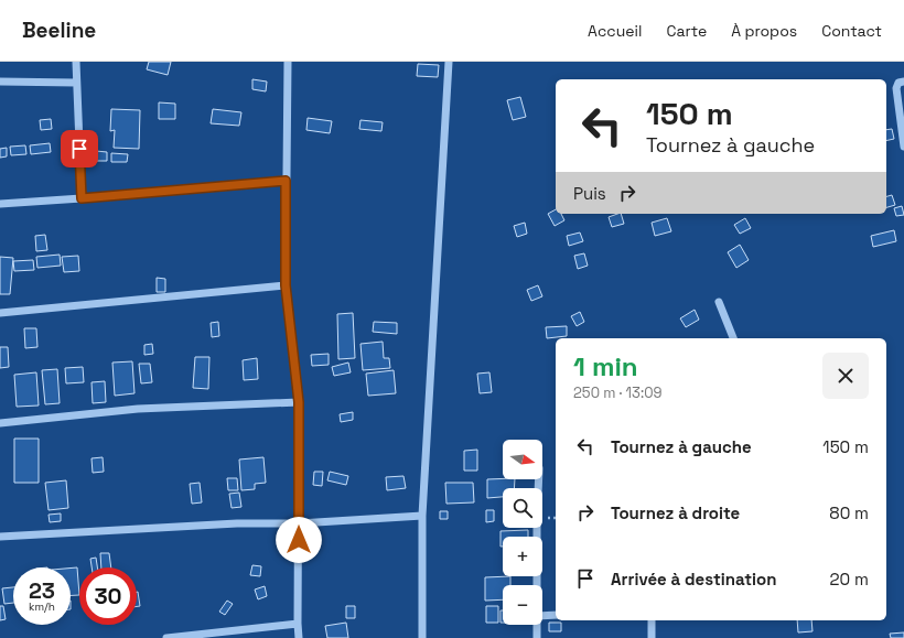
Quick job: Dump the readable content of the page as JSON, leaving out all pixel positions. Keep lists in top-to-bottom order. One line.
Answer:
{"north":"right","page":{"header":"Beeline","nav":["Accueil","Carte","À propos","Contact"],"turn":["150 m","Tournez à gauche"],"then":"Puis","heading":["1 min","250 m · 13:09"],"list":[{"name":"Tournez à gauche","value":"150 m"},{"name":"Tournez à droite","value":"80 m"},{"name":"Arrivée à destination","value":"20 m"}],"map_buttons":["+","−"],"speed":"23 km/h","limit":"30"}}
